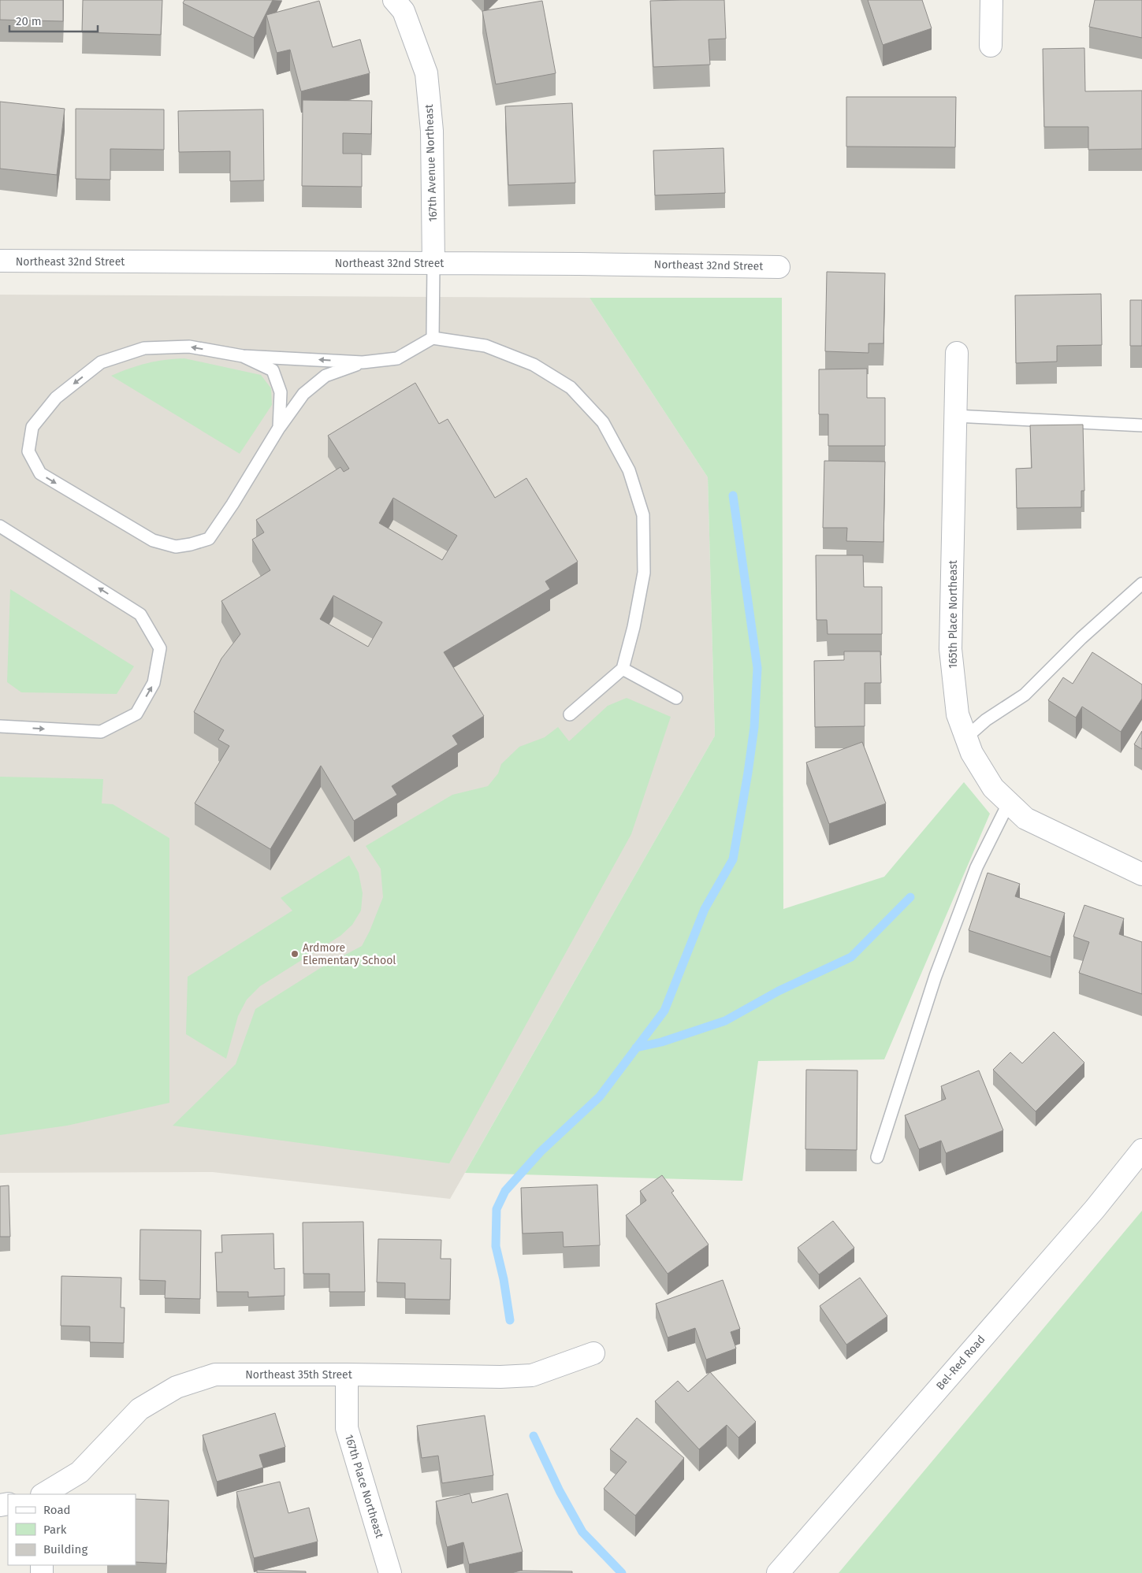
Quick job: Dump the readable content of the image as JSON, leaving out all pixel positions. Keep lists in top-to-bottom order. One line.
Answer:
{"streets":{"street":["167th Avenue Northeast","Northeast 32nd Street","165th Place Northeast","Bel-Red Road","Northeast 35th Street","167th Place Northeast"]},"crossings":[["167th Avenue Northeast","Northeast 32nd Street"],["Northeast 35th Street","167th Place Northeast"]],"places":["Ardmore Elementary School"],"legend":["Road","Park","Building"],"scale_bar":"20 m"}
